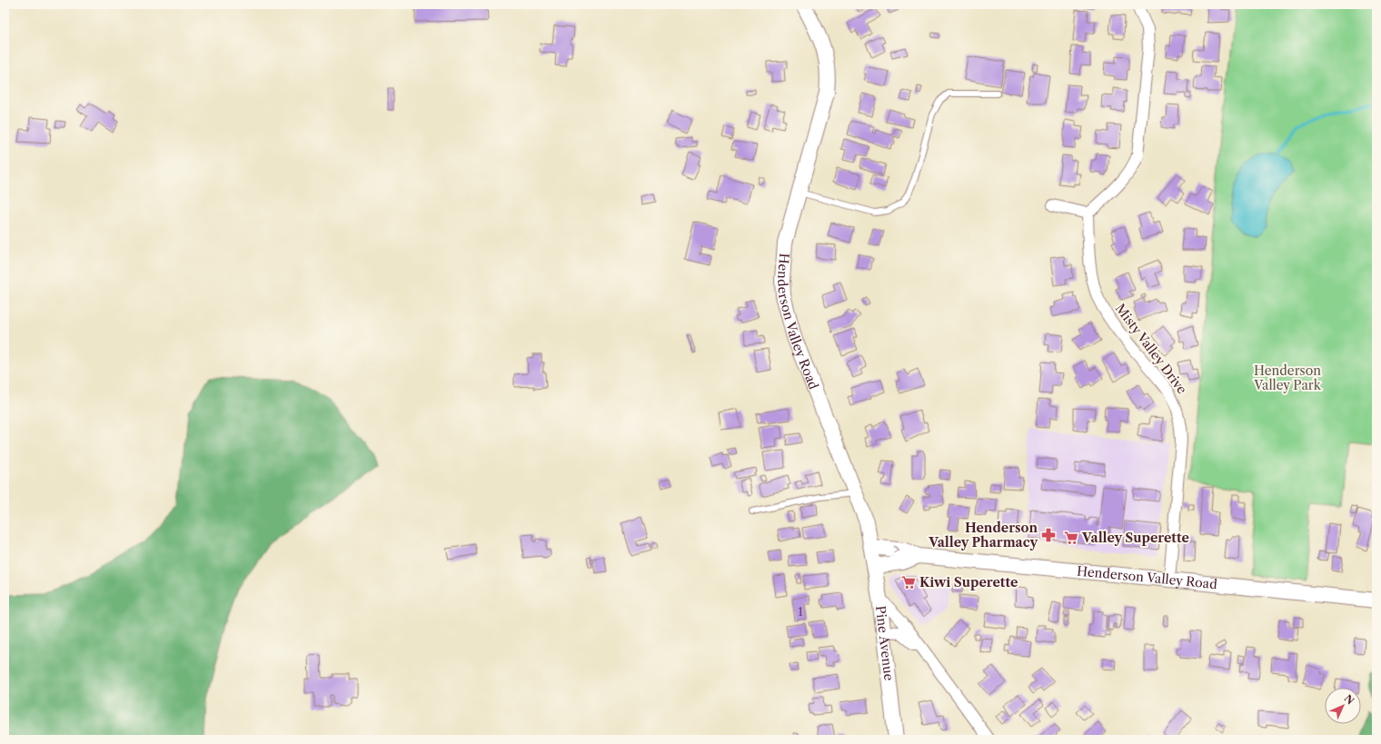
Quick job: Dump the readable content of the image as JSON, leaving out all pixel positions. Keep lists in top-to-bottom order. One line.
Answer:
{"streets":{"street":["Henderson Valley Road","Misty Valley Drive","Pine Avenue"]},"crossings":[["Henderson Valley Road","Misty Valley Drive"],["Henderson Valley Road","Pine Avenue"]],"parks":["Henderson Valley Park"],"places":{"pharmacy":["Henderson Valley Pharmacy"],"supermarket":["Valley Superette","Kiwi Superette"]},"house_numbers":["1"],"north":"top right"}
